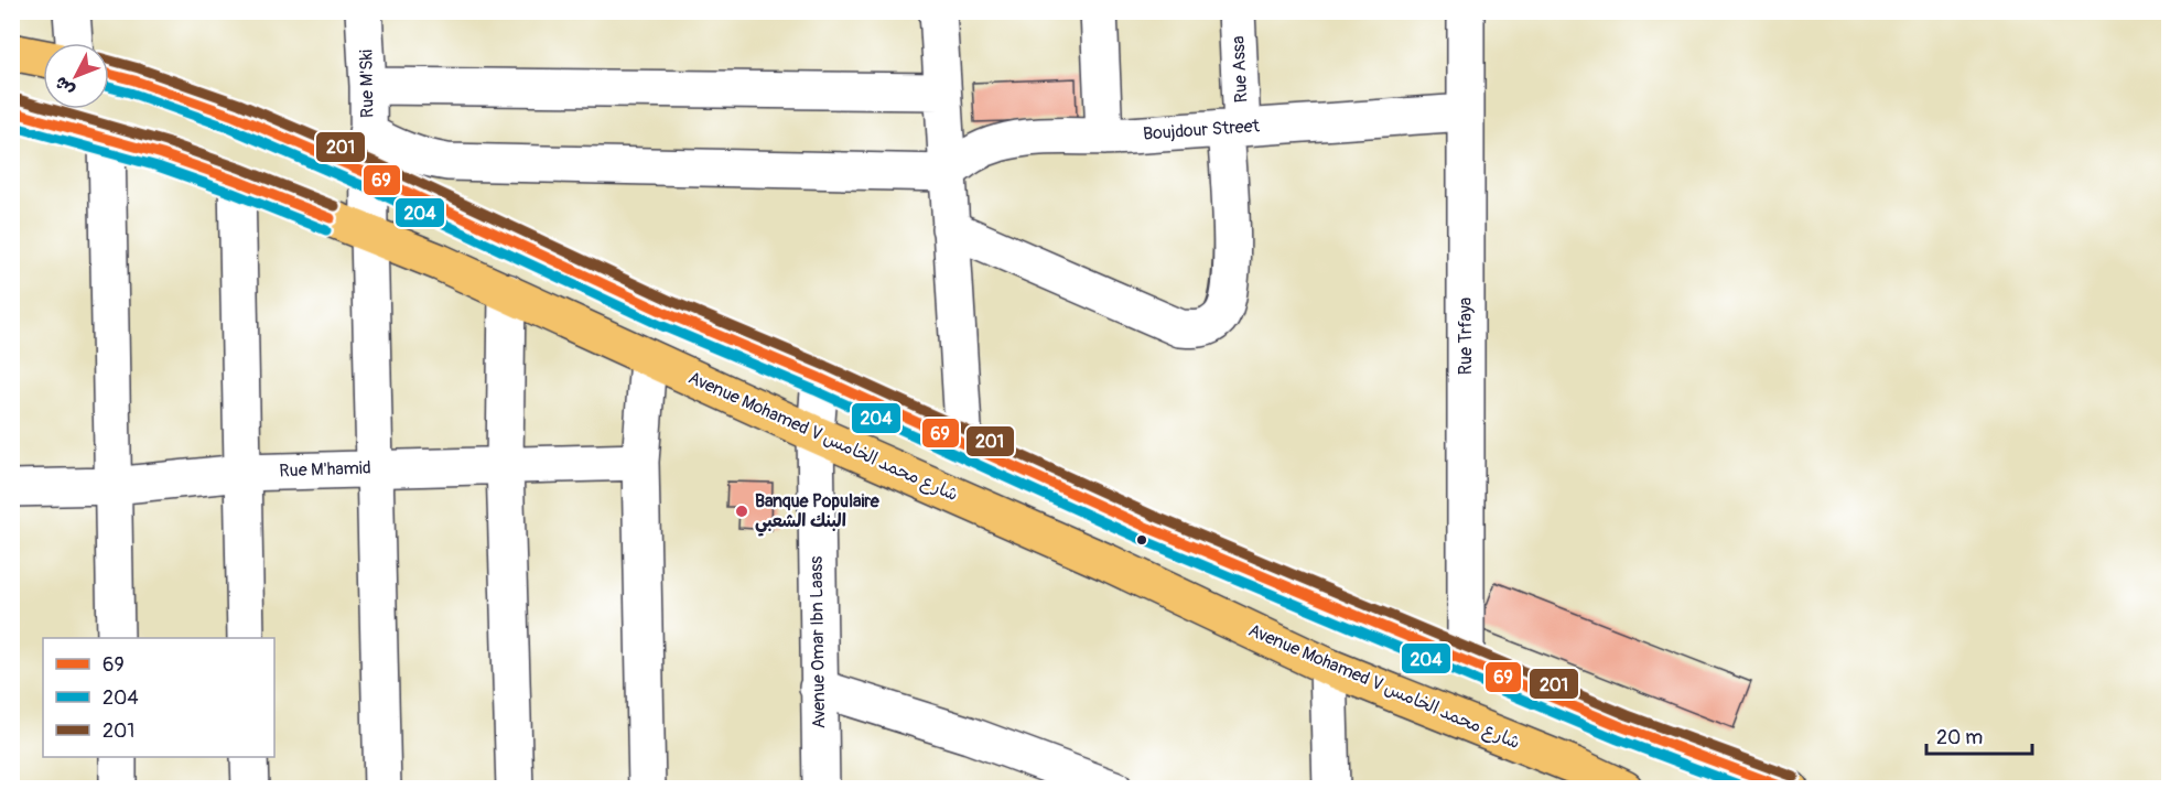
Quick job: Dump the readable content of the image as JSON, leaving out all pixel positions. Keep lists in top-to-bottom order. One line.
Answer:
{"streets":{"main road":["Avenue Mohamed V شارع محمد الخامس"],"street":["Rue Assa","Rue M'Ski","Boujdour Street","Rue Trfaya","Rue M'hamid","Avenue Omar Ibn Laass"]},"crossings":[["Rue Assa","Boujdour Street"],["Rue M'Ski","Avenue Mohamed V شارع محمد الخامس"],["Rue M'Ski","Rue M'hamid"],["Boujdour Street","Rue Trfaya"],["Avenue Mohamed V شارع محمد الخامس","Avenue Omar Ibn Laass"]],"places":["Banque Populaire البنك الشعبي"],"lines":["transit line 201","transit line 69","transit line 204"],"legend":["69","204","201"],"scale_bar":"20 m","north":"bottom left"}
